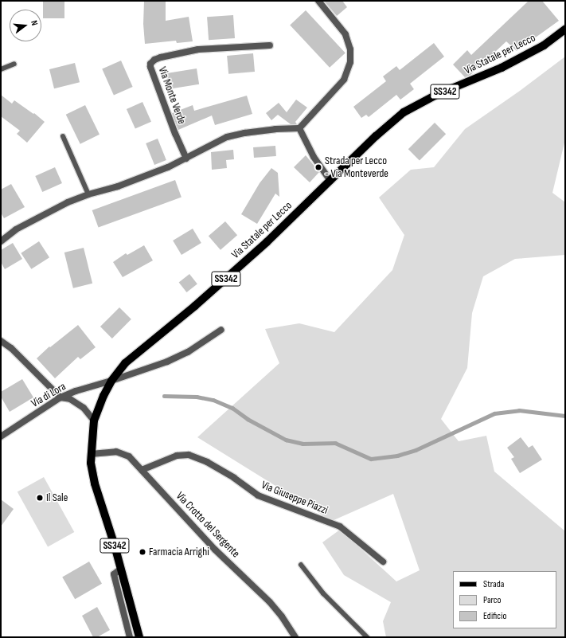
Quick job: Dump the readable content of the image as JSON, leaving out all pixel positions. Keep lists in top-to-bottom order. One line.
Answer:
{"streets":{"main road":["Via Statale per Lecco","SS342"],"street":["Via Monte Verde","Via di Lora","Via Giuseppe Piazzi","Via Crotto del Sergente"]},"crossings":[["Via Statale per Lecco","Via di Lora"],["Via Statale per Lecco","Via Crotto del Sergente"],["Via Giuseppe Piazzi","Via Crotto del Sergente"]],"places":["Strada per Lecco - Via Monteverde","Il Sale","Farmacia Arrighi"],"legend":["Strada","Parco","Edificio"],"north":"right"}
